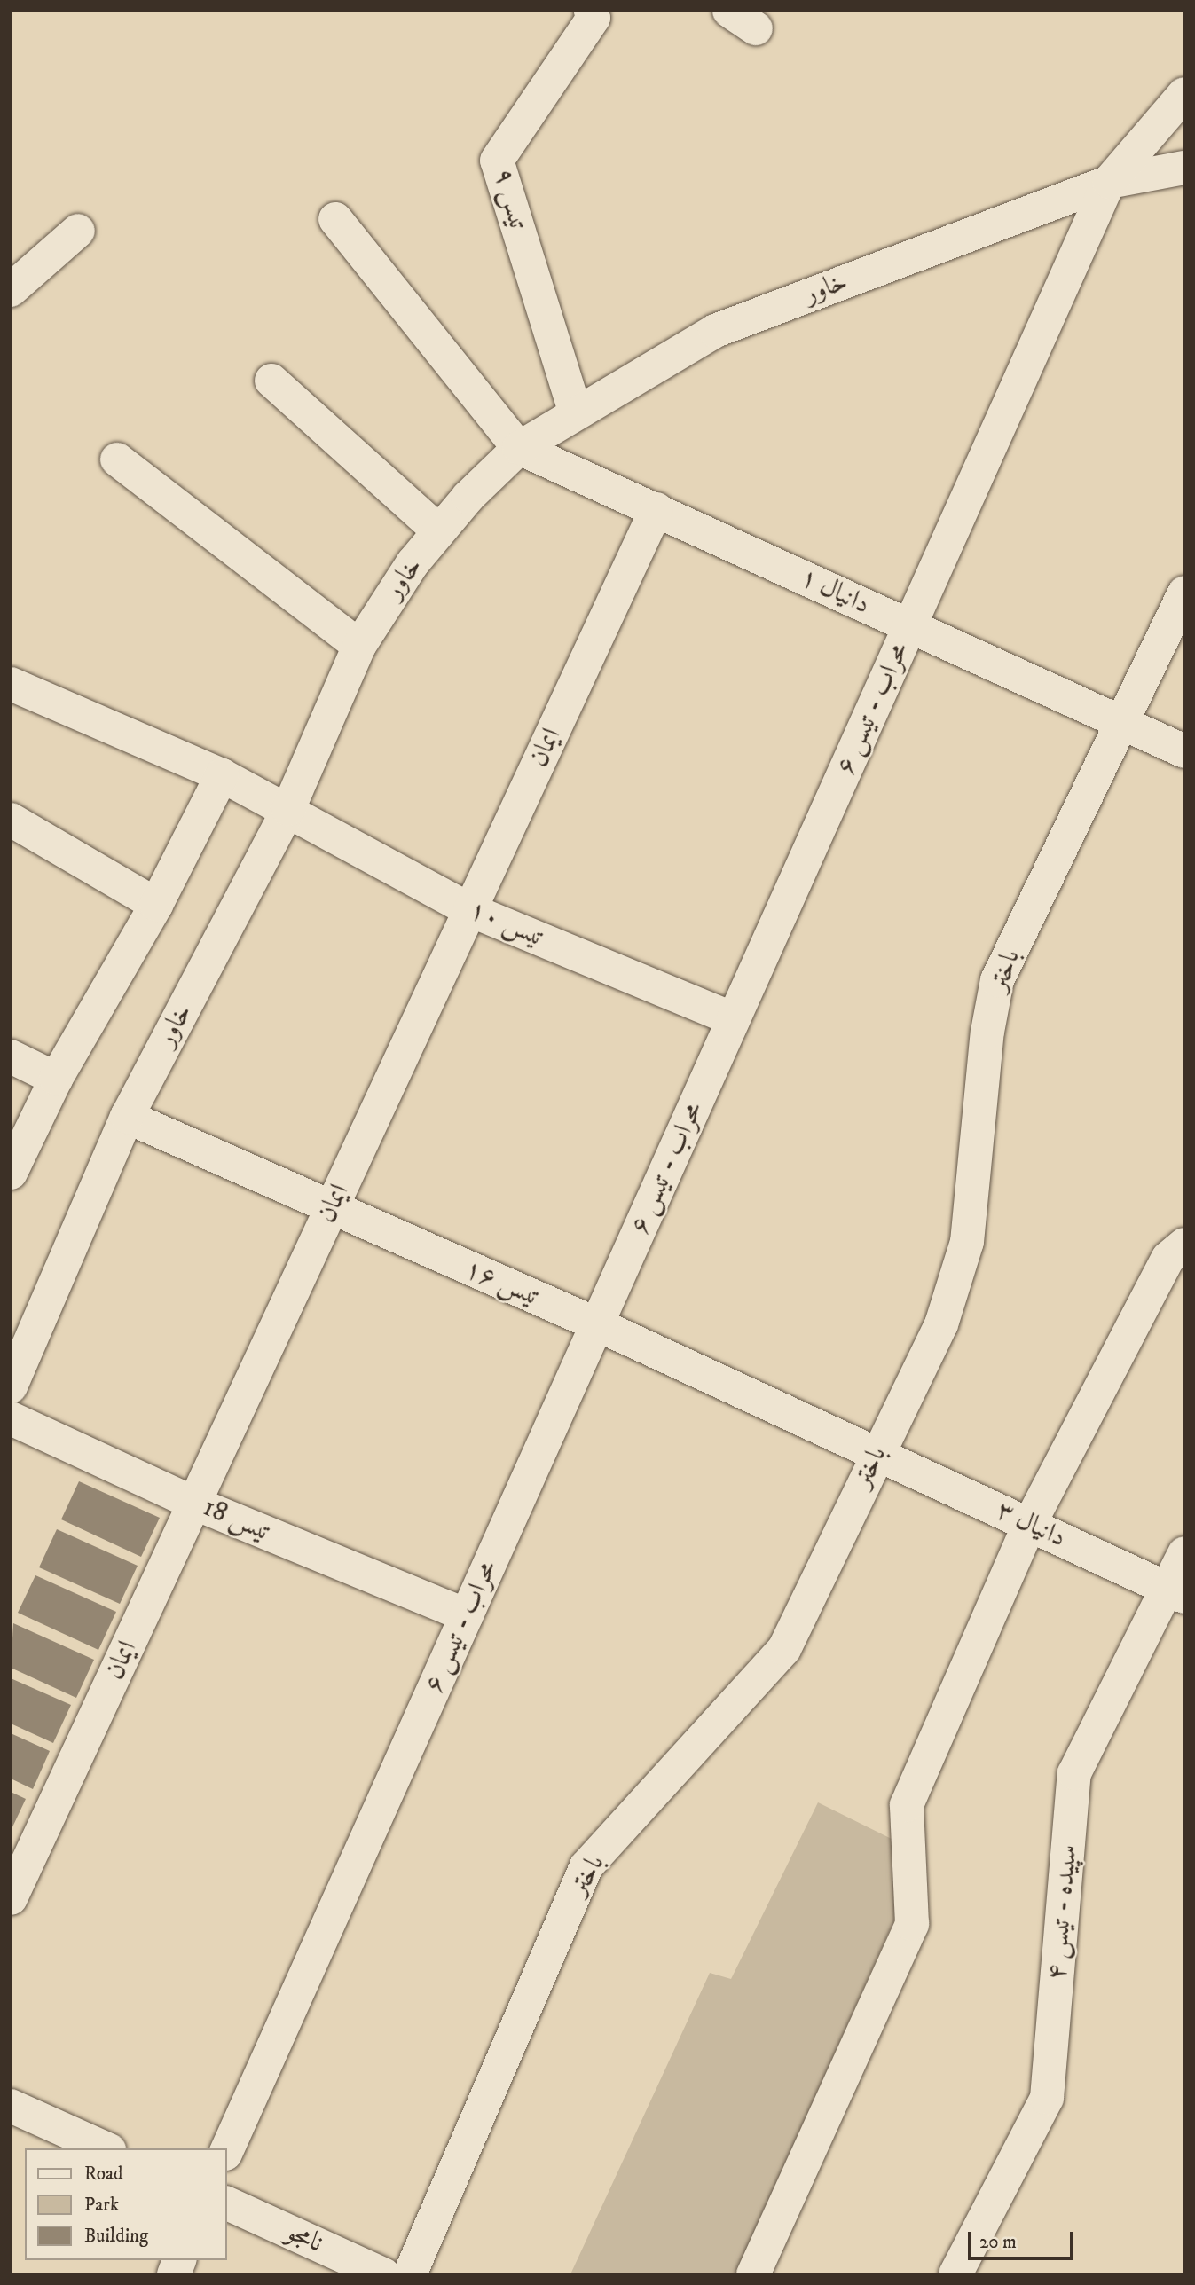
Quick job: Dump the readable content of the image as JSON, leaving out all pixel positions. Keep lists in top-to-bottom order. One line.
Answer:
{"streets":{"street":["تیس ۹","خاور","دانیال ۱","محراب - تیس ۶","ایمان","تیس ۱۰","باختر","تیس ۱۶","تیس 18","دانیال ۳","سپیده - تیس ۴","نامجو"]},"crossings":[["تیس ۹","خاور"],["خاور","دانیال ۱"],["خاور","محراب - تیس ۶"],["خاور","تیس ۱۰"],["خاور","تیس ۱۶"],["دانیال ۱","محراب - تیس ۶"],["دانیال ۱","ایمان"],["دانیال ۱","باختر"],["محراب - تیس ۶","تیس ۱۰"],["محراب - تیس ۶","تیس ۱۶"],["محراب - تیس ۶","تیس 18"],["ایمان","تیس ۱۰"],["ایمان","تیس ۱۶"],["ایمان","تیس 18"],["باختر","تیس ۱۶"],["باختر","دانیال ۳"],["تیس ۱۶","دانیال ۳"],["دانیال ۳","سپیده - تیس ۴"]],"legend":["Road","Park","Building"],"scale_bar":"20 m"}
